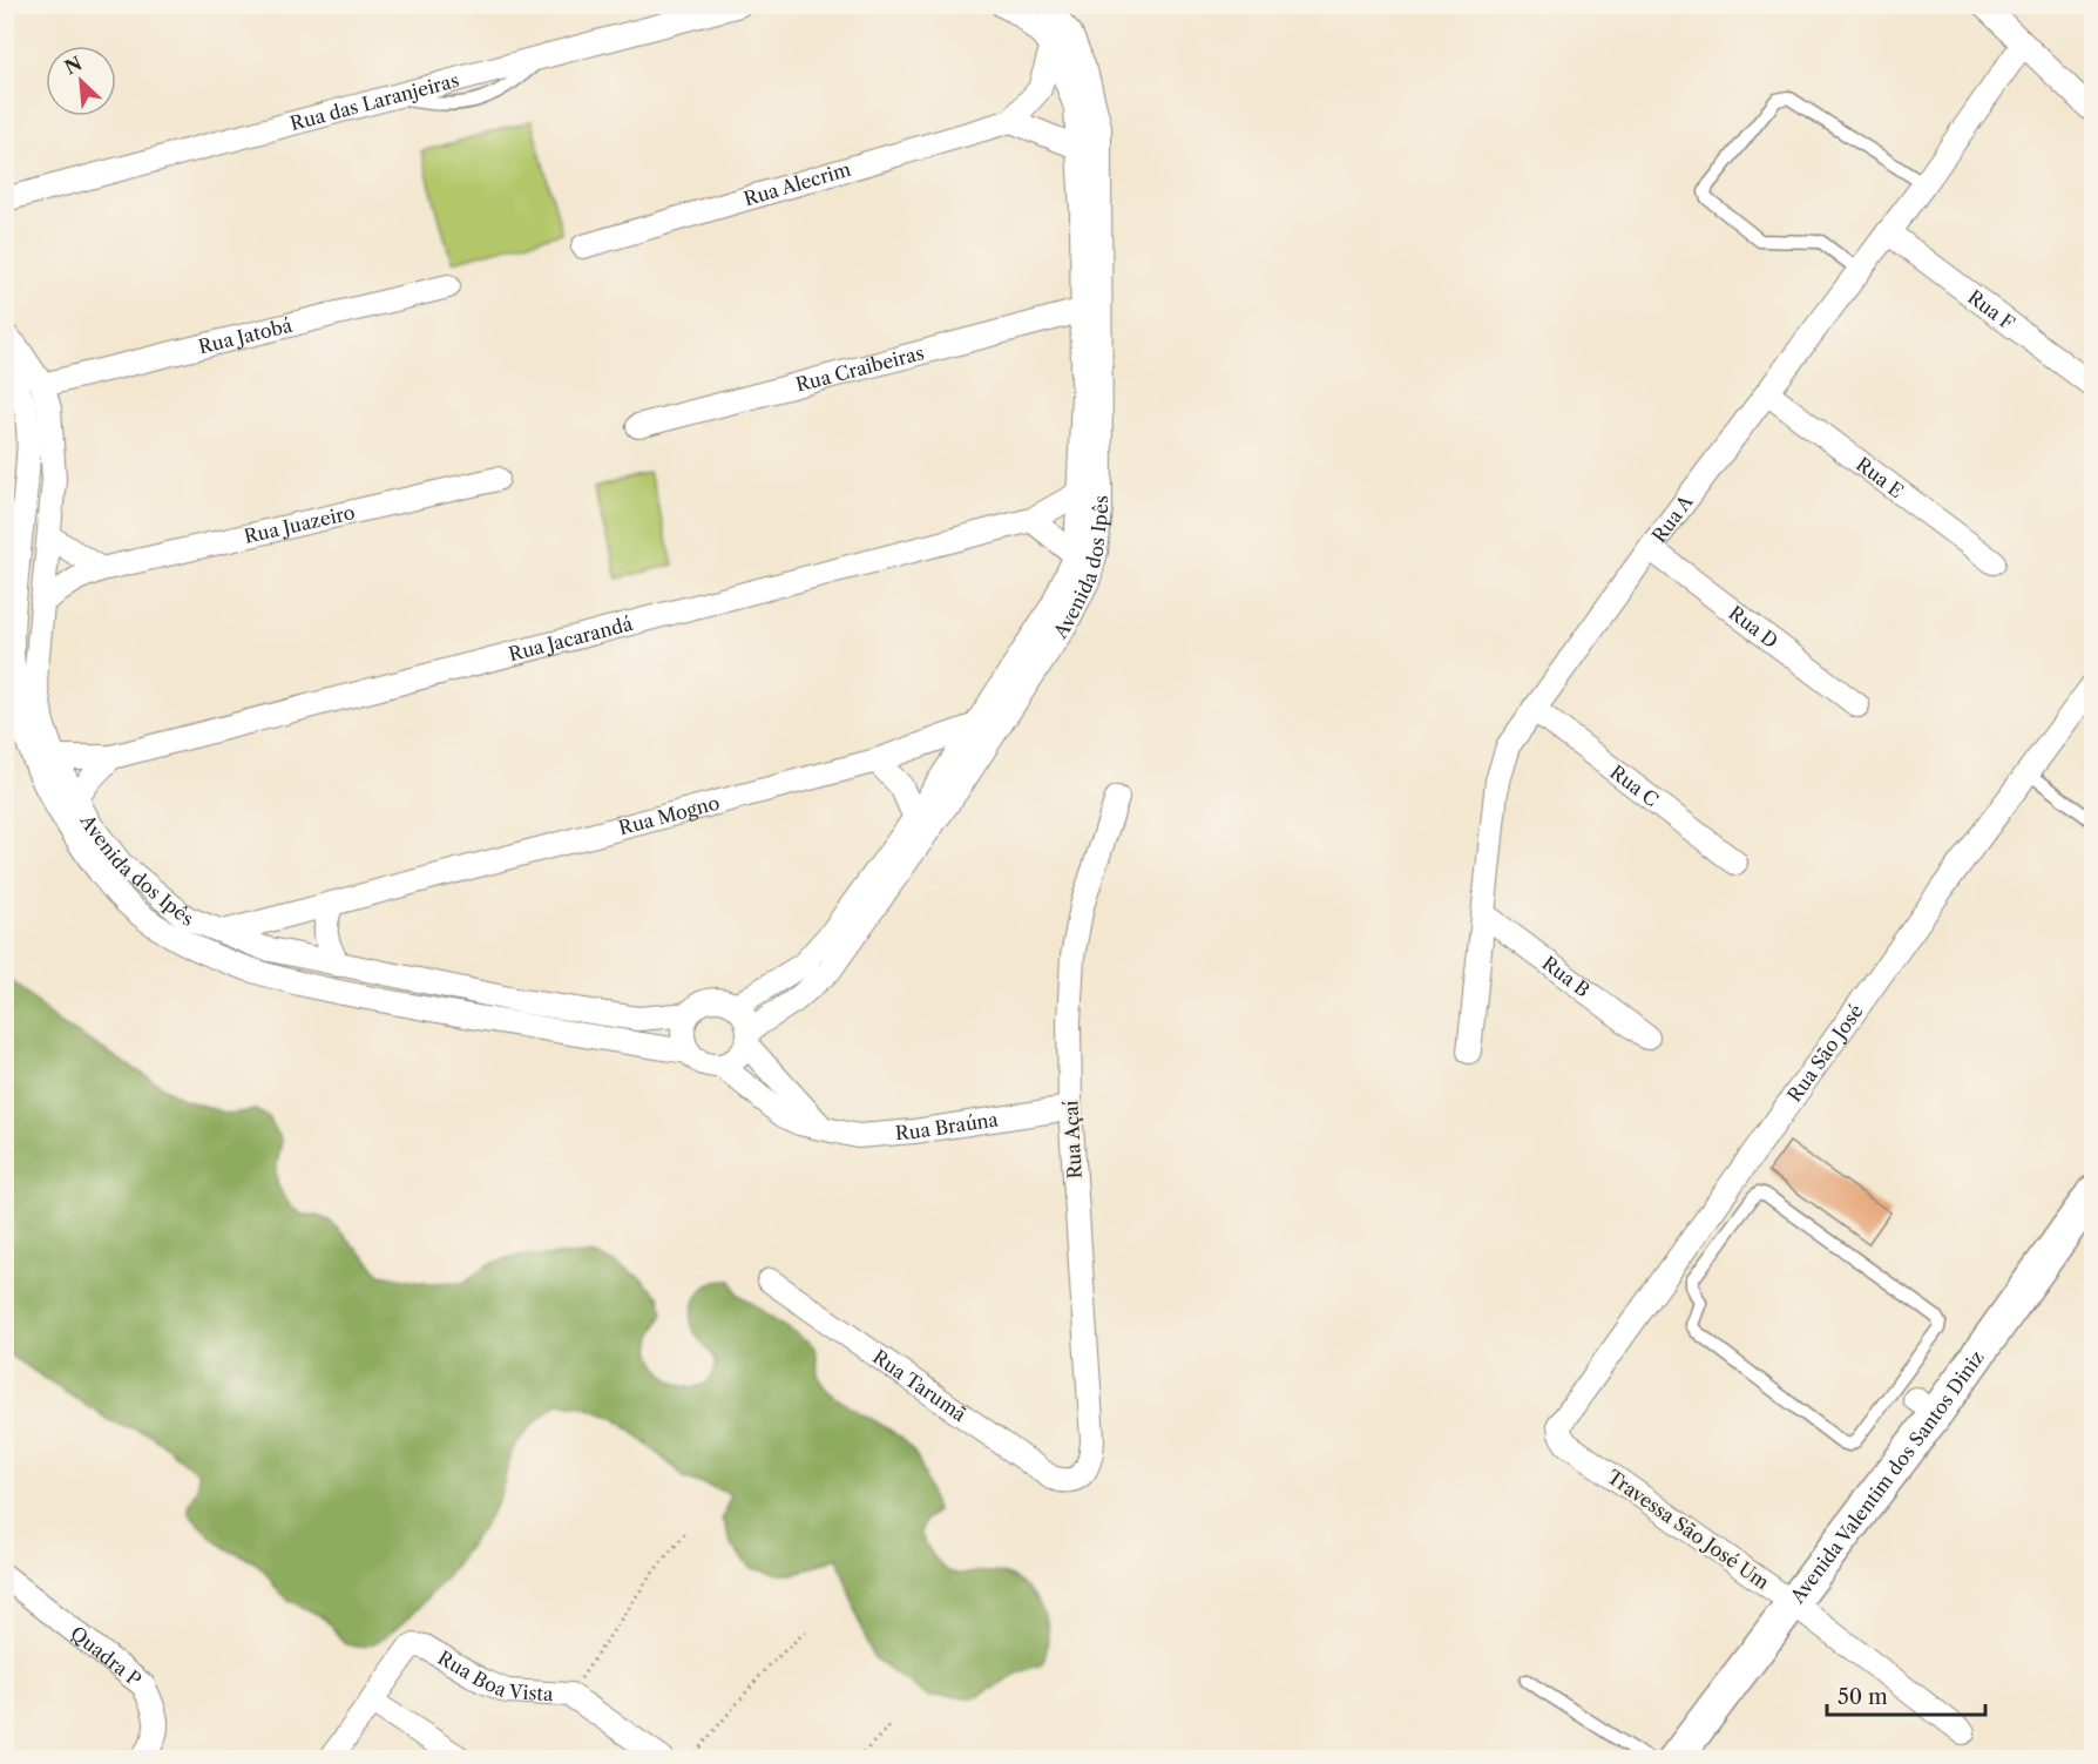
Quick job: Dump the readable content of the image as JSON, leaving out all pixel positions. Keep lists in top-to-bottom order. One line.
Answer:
{"streets":{"street":["Rua das Laranjeiras","Rua Alecrim","Rua F","Rua Jatobá","Rua Craibeiras","Rua E","Rua A","Rua Juazeiro","Avenida dos Ipês","Rua D","Rua Jacarandá","Rua C","Rua Mogno","Rua B","Rua São José","Rua Braúna","Rua Açaí","Rua Tarumã","Avenida Valentim dos Santos Diniz","Travessa São José Um","Quadra P","Rua Boa Vista"]},"crossings":[["Rua F","Rua A"],["Rua Jatobá","Avenida dos Ipês"],["Rua Craibeiras","Avenida dos Ipês"],["Rua E","Rua A"],["Rua A","Rua D"],["Rua A","Rua C"],["Rua A","Rua B"],["Rua Juazeiro","Avenida dos Ipês"],["Avenida dos Ipês","Rua Jacarandá"],["Avenida dos Ipês","Rua Mogno"],["Avenida dos Ipês","Rua Braúna"],["Rua São José","Travessa São José Um"],["Rua Braúna","Rua Açaí"],["Rua Açaí","Rua Tarumã"],["Avenida Valentim dos Santos Diniz","Travessa São José Um"]],"scale_bar":"50 m","north":"top left"}
